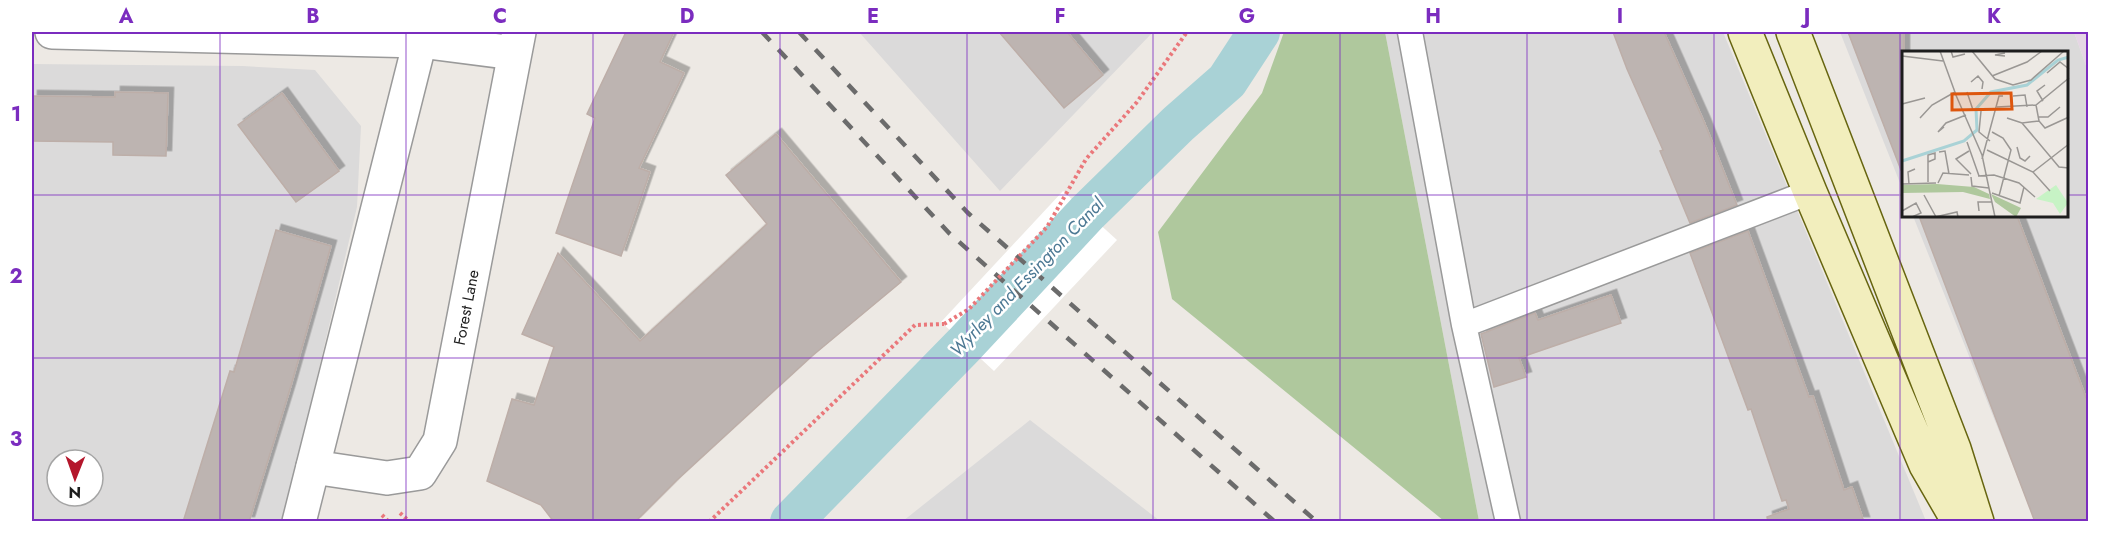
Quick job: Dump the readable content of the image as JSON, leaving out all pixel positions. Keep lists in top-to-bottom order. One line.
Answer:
{"streets":{"street":["Forest Lane"]},"water":["Wyrley and Essington Canal"],"north":"bottom","grid":{"columns":["A","B","C","D","E","F","G","H","I","J","K"],"rows":["1","2","3"]}}
